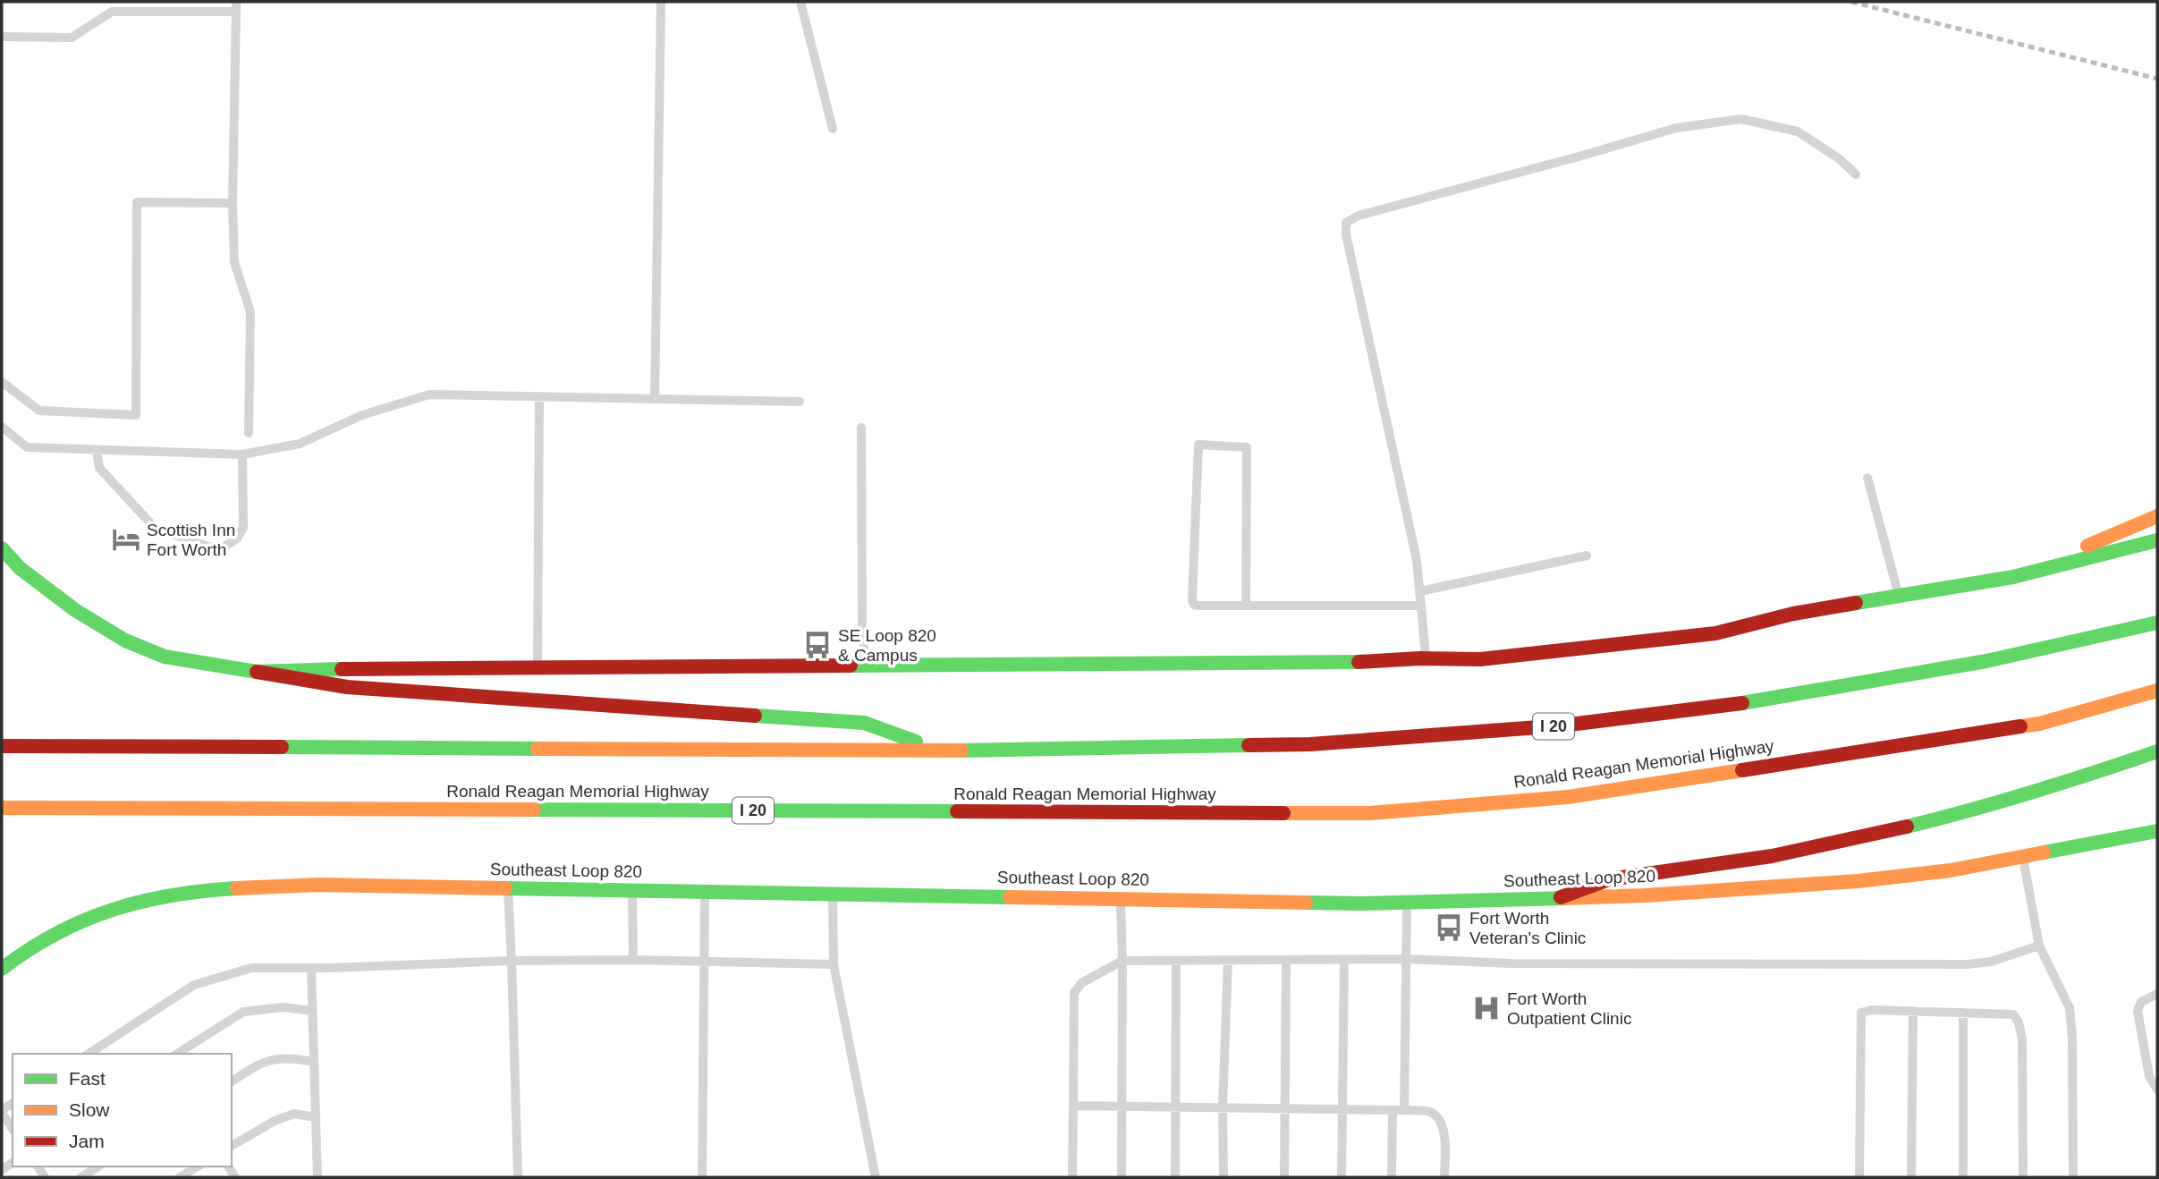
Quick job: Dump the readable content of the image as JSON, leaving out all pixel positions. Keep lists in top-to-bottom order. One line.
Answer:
{"streets":{"main road":["I 20","Ronald Reagan Memorial Highway","Southeast Loop 820"]},"places":{"hotel":["Scottish Inn Fort Worth"],"bus stop":["SE Loop 820 & Campus","Fort Worth Veteran's Clinic"],"hospital":["Fort Worth Outpatient Clinic"]},"legend":["Fast","Slow","Jam"]}
